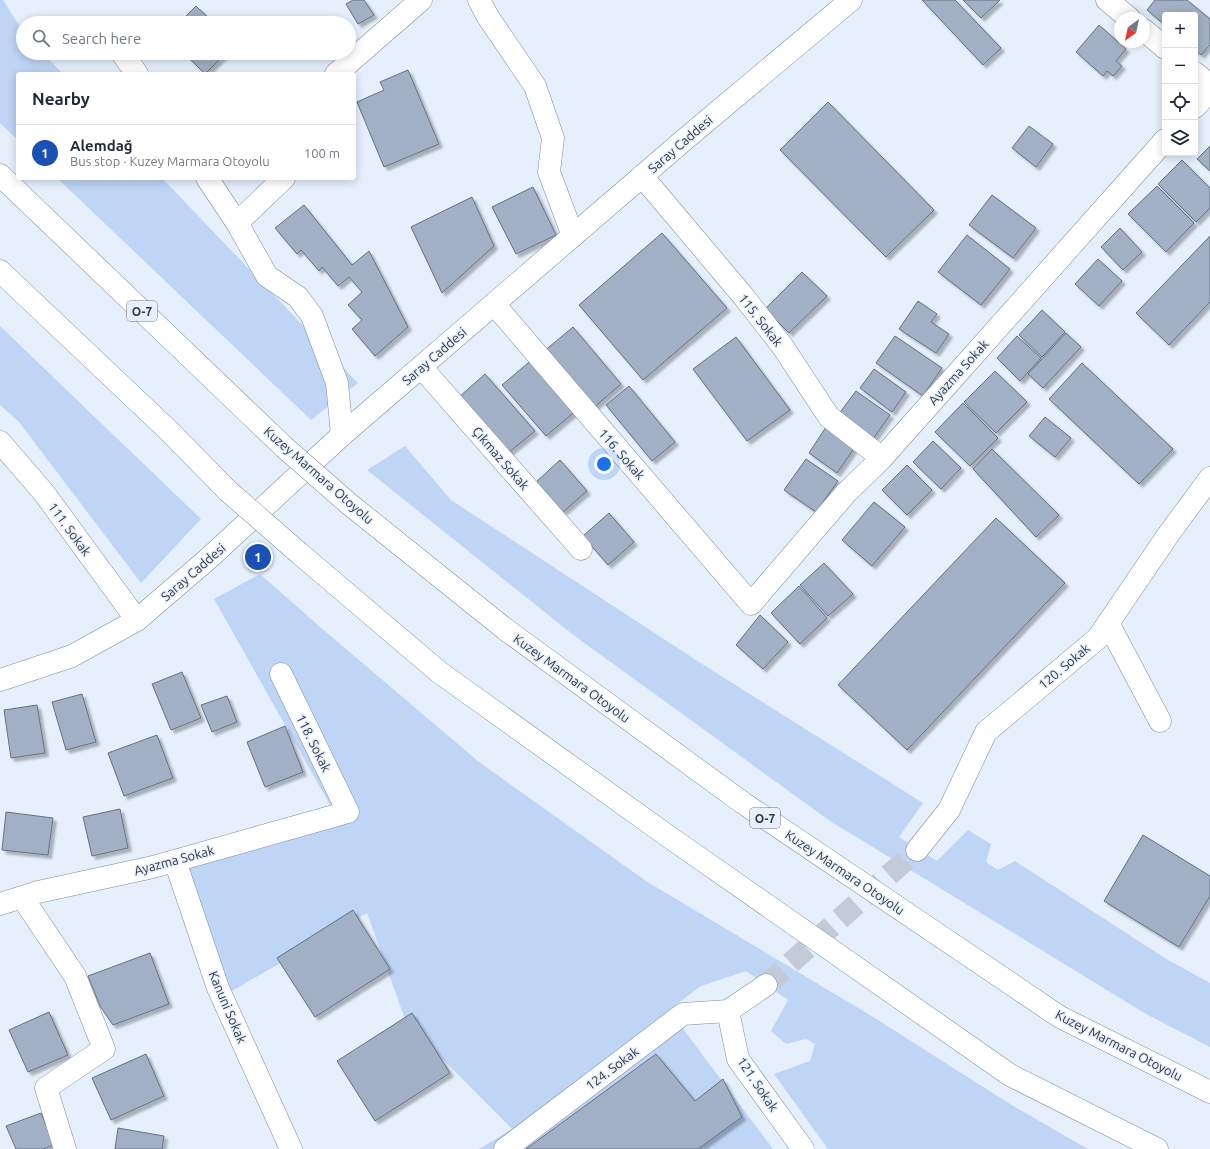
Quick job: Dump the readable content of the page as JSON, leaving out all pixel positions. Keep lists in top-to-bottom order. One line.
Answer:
{"streets":{"main road":["Saray Caddesi","O-7","115. Sokak","Ayazma Sokak","116. Sokak","Çıkmaz Sokak","Kuzey Marmara Otoyolu","111. Sokak","120. Sokak","118. Sokak","Kanuni Sokak","124. Sokak","121. Sokak"]},"crossings":[["Saray Caddesi","115. Sokak"],["Saray Caddesi","116. Sokak"],["Saray Caddesi","Çıkmaz Sokak"],["Saray Caddesi","111. Sokak"],["115. Sokak","Ayazma Sokak"],["Ayazma Sokak","116. Sokak"],["Ayazma Sokak","118. Sokak"],["Ayazma Sokak","Kanuni Sokak"],["124. Sokak","121. Sokak"]],"north":"bottom left","page":{"map_buttons":["+","−"],"search":"Search here","heading":"Nearby","list":[{"mark":"1","name":"Alemdağ","note":"Bus stop · Kuzey Marmara Otoyolu","value":"100 m"}],"pins":"1"}}
